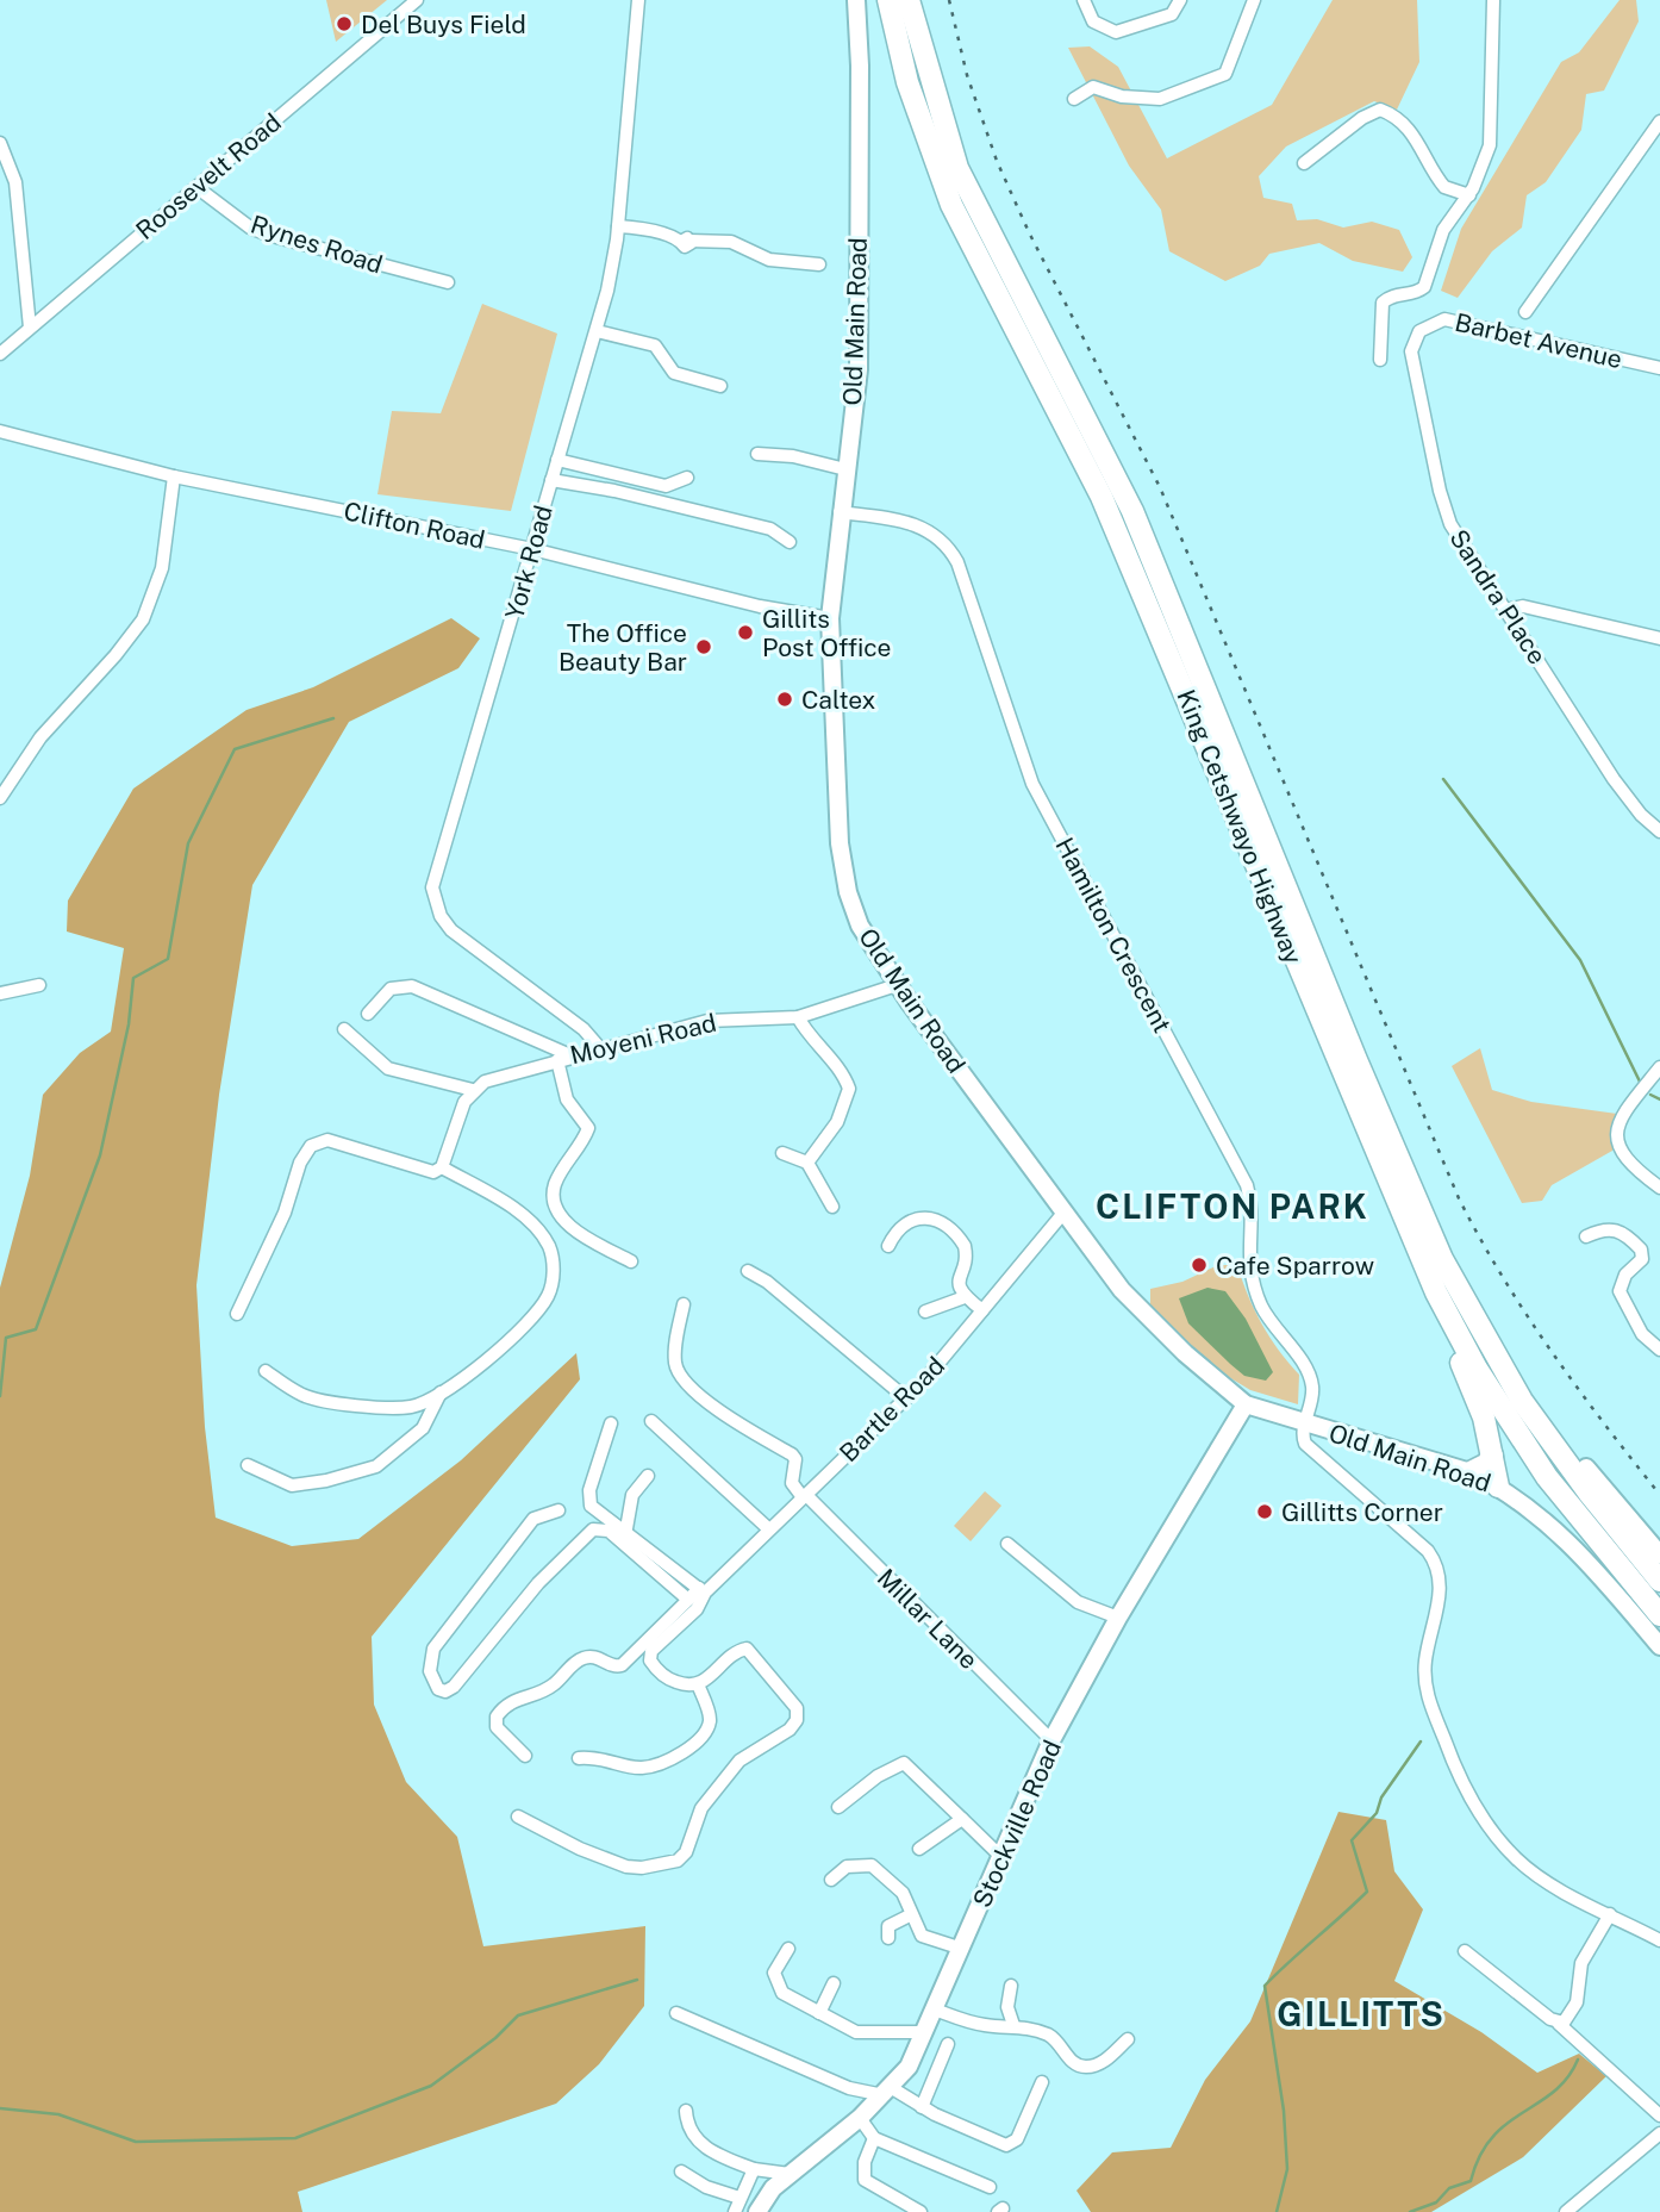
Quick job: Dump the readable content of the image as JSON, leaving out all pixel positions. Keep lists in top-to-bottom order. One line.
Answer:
{"streets":{"highway":["King Cetshwayo Highway"],"street":["Roosevelt Road","Rynes Road","Old Main Road","Barbet Avenue","Clifton Road","York Road","Sandra Place","Hamilton Crescent","Moyeni Road","Bartle Road","Millar Lane","Stockville Road"]},"crossings":[["Roosevelt Road","Rynes Road"],["Old Main Road","Clifton Road"],["Old Main Road","Hamilton Crescent"],["Old Main Road","Moyeni Road"],["Old Main Road","Bartle Road"],["Old Main Road","Stockville Road"],["Barbet Avenue","Sandra Place"],["Clifton Road","York Road"],["York Road","Moyeni Road"],["Bartle Road","Millar Lane"],["Millar Lane","Stockville Road"]],"districts":["CLIFTON PARK","GILLITTS"],"places":["Del Buys Field","Gillits Post Office","The Office Beauty Bar","Caltex","Cafe Sparrow","Gillitts Corner"]}
